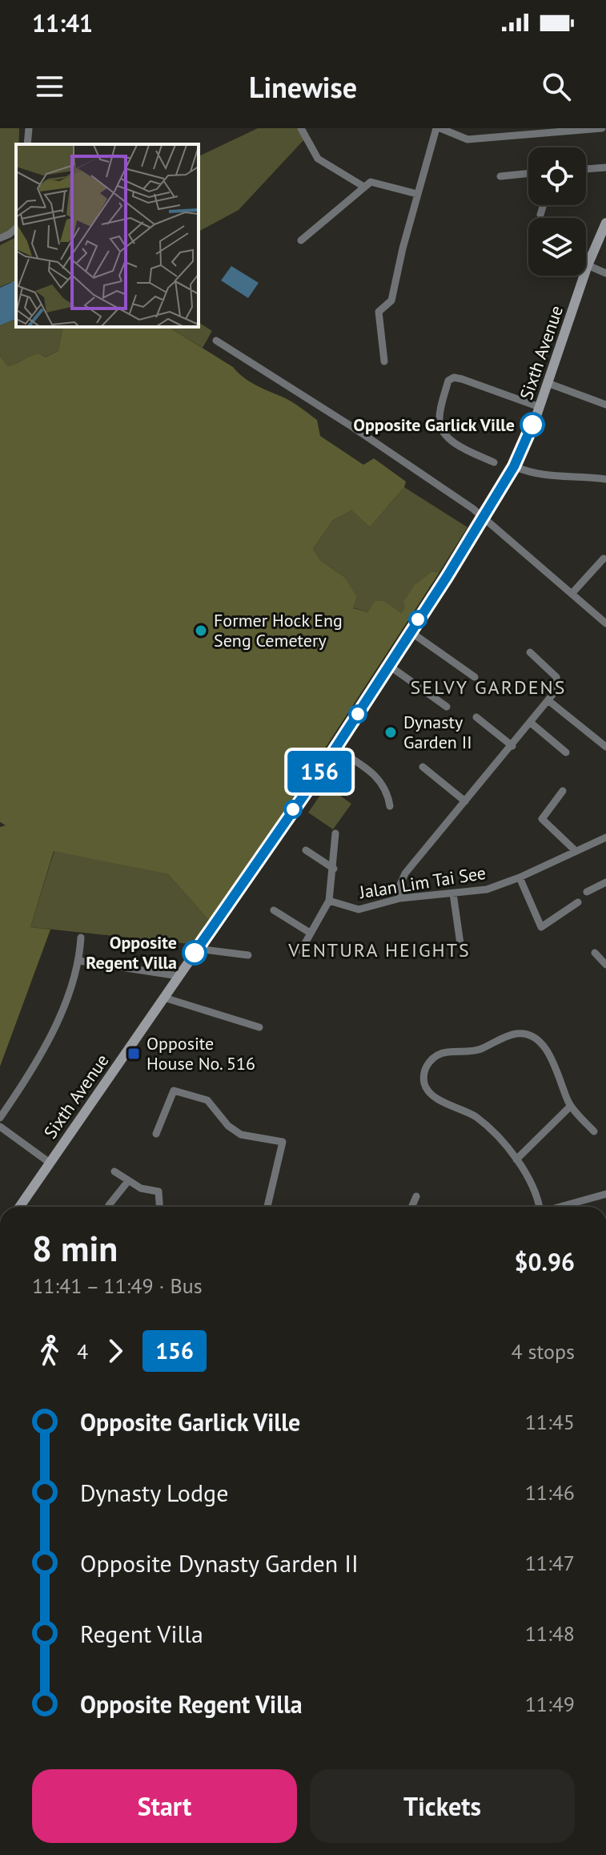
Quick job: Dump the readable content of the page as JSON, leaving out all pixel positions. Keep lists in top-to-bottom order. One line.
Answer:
{"streets":{"main road":["Sixth Avenue"],"street":["Jalan Lim Tai See"]},"districts":["SELVY GARDENS","VENTURA HEIGHTS"],"places":{"other":["Opposite Garlick Ville","Former Hock Eng Seng Cemetery","Dynasty Garden II","Opposite Regent Villa"],"transit":["Opposite House No. 516"]},"lines":["bus line 156"],"page":{"status":"11:41","header":"Linewise","on_map":"156","heading":["8 min","11:41 – 11:49 · Bus","$0.96"],"legs":["4","156","4 stops"],"list":[{"name":"Opposite Garlick Ville","value":"11:45"},{"name":"Dynasty Lodge","value":"11:46"},{"name":"Opposite Dynasty Garden II","value":"11:47"},{"name":"Regent Villa","value":"11:48"},{"name":"Opposite Regent Villa","value":"11:49"}],"buttons":["Start","Tickets"]}}
